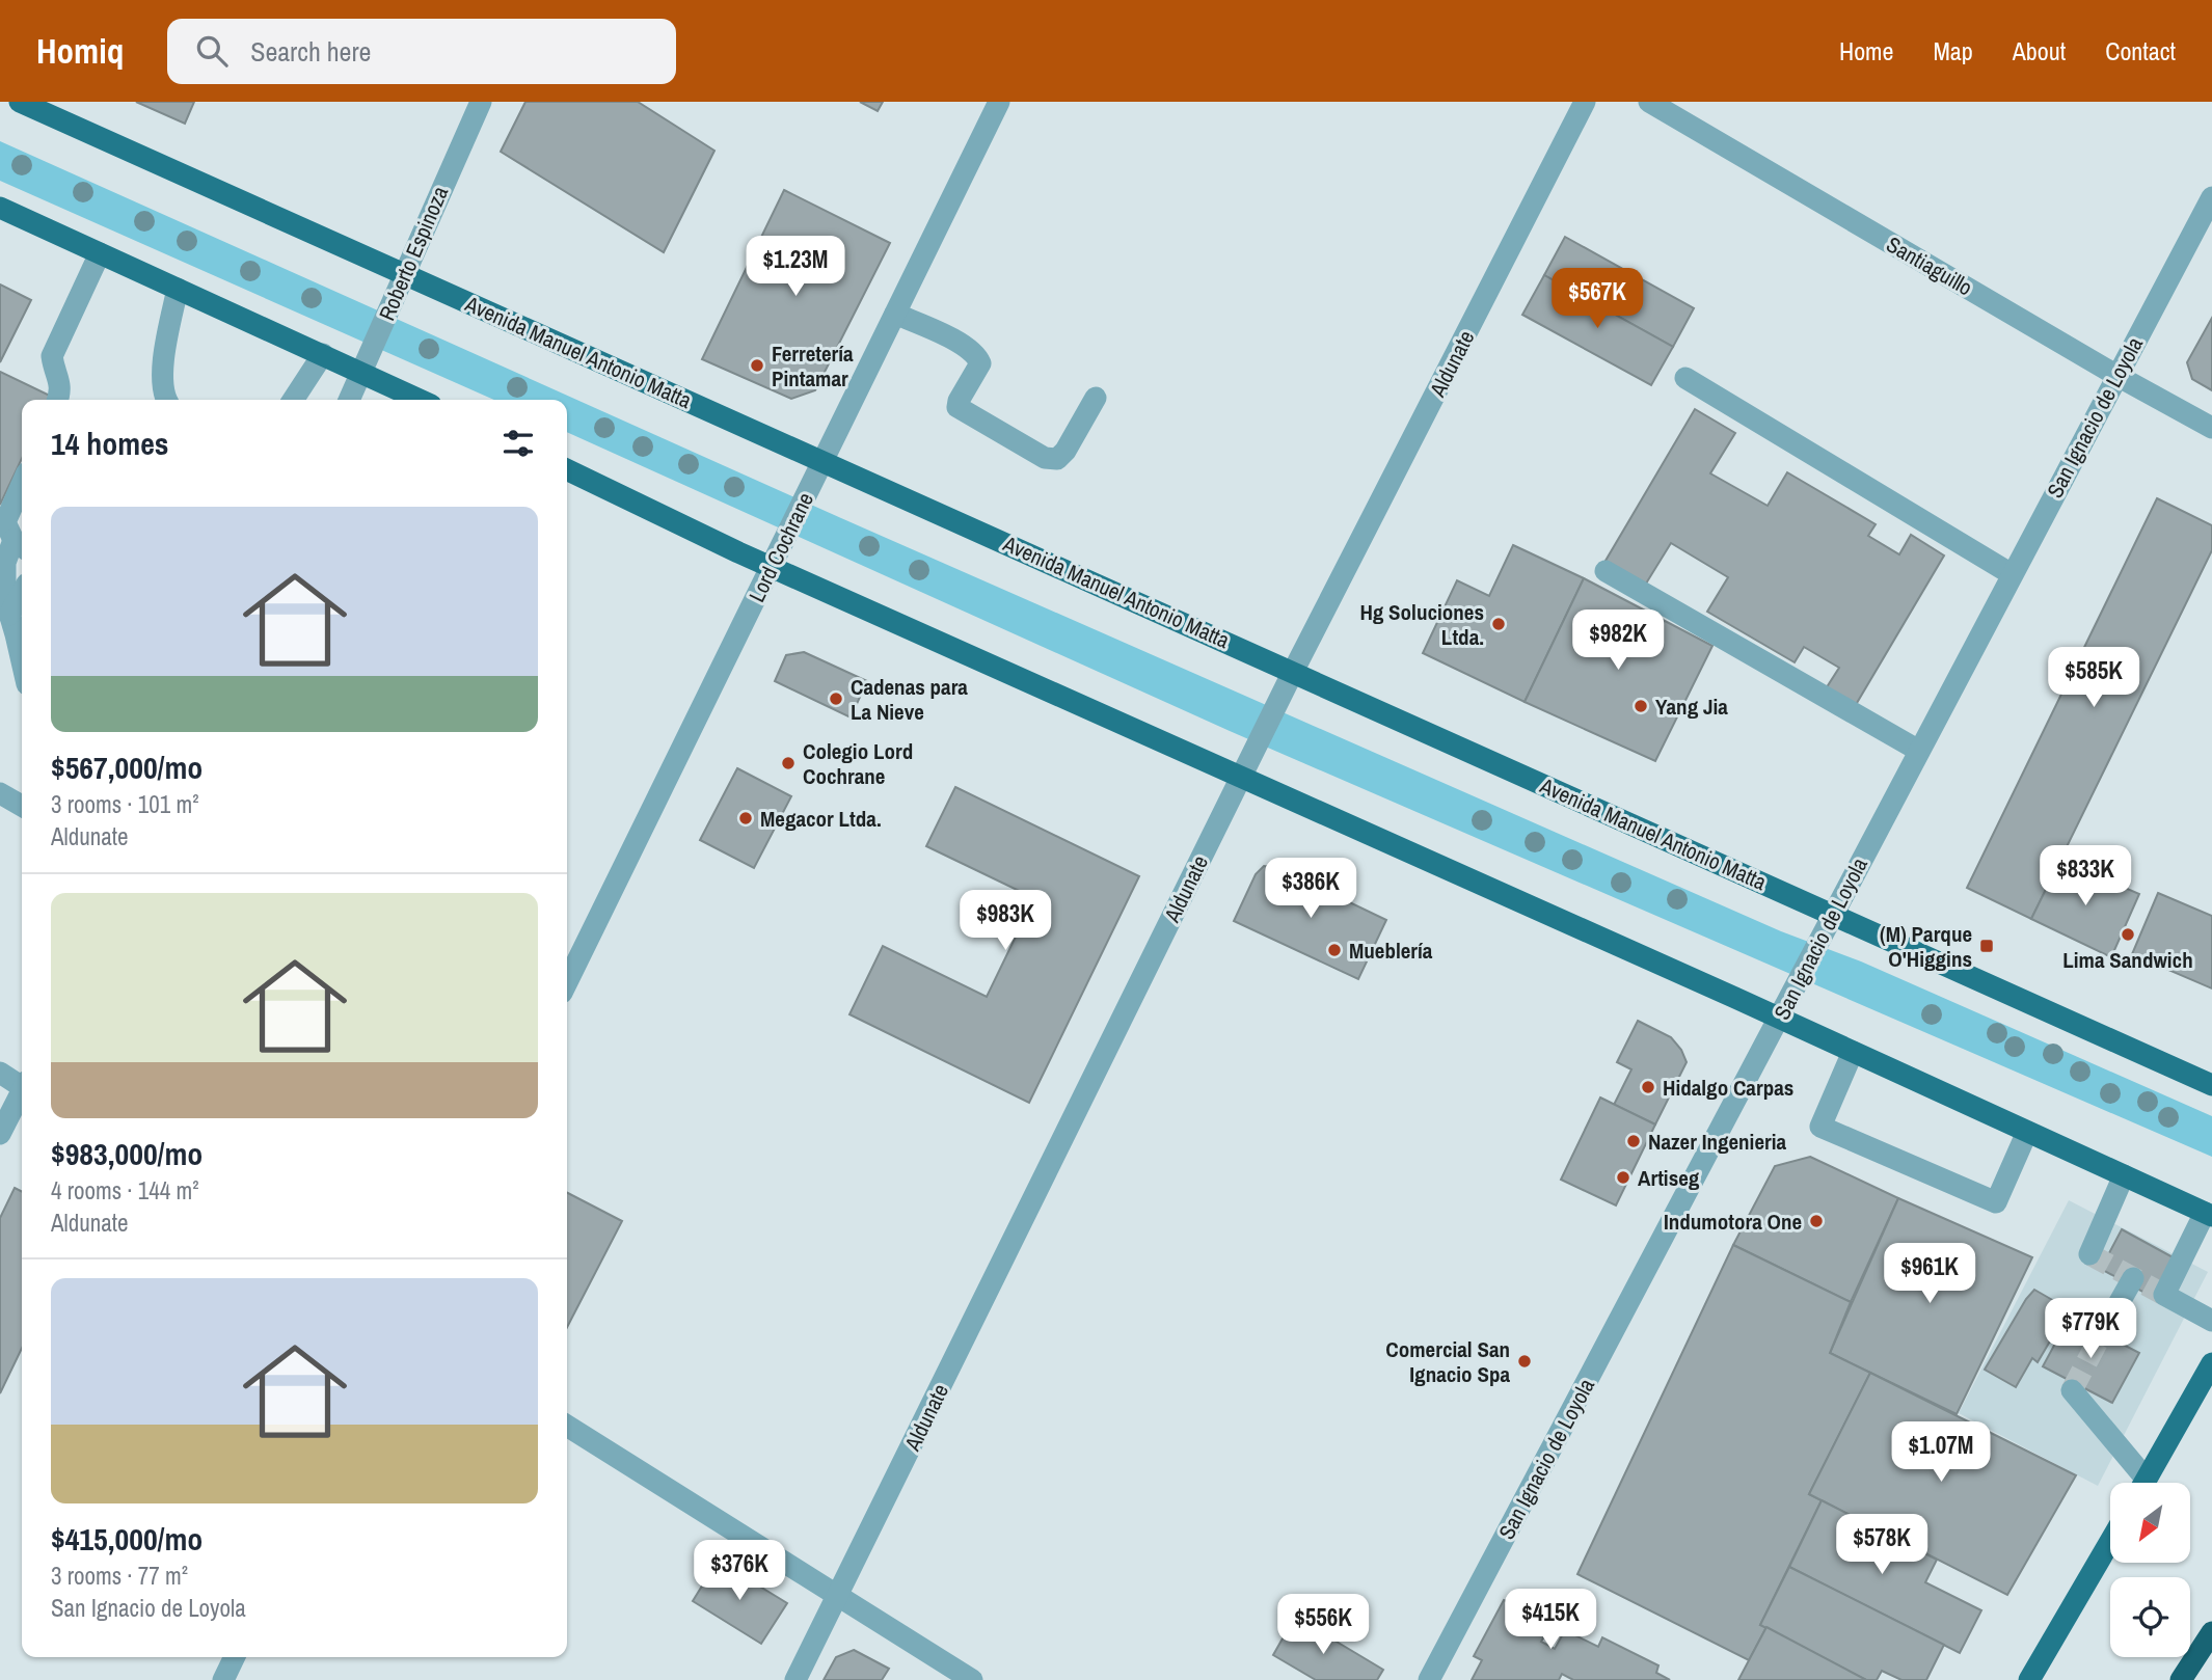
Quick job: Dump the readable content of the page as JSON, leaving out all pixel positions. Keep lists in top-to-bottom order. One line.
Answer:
{"streets":{"main road":["Avenida Manuel Antonio Matta"],"street":["Roberto Espinoza","Santiaguillo","Aldunate","San Ignacio de Loyola","Lord Cochrane"]},"crossings":[["Roberto Espinoza","Avenida Manuel Antonio Matta"],["Santiaguillo","San Ignacio de Loyola"],["Avenida Manuel Antonio Matta","Aldunate"],["Avenida Manuel Antonio Matta","San Ignacio de Loyola"],["Avenida Manuel Antonio Matta","Lord Cochrane"]],"places":{"other":["Ferretería Pintamar","Hg Soluciones Ltda.","Cadenas para La Nieve","Yang Jia","Colegio Lord Cochrane","Megacor Ltda.","Lima Sandwich","Mueblería","Hidalgo Carpas","Nazer Ingenieria","Artiseg","Indumotora One","Comercial San Ignacio Spa"],"transit":["(M) Parque O'Higgins"]},"north":"bottom left","page":{"header":"Homiq","search":"Search here","nav":["Home","Map","About","Contact"],"price":["$1.23M","$567K","$982K","$585K","$833K","$386K","$983K","$961K","$779K","$1.07M","$578K","$376K","$415K","$556K"],"heading":"14 homes","list":[{"name":"$567,000/mo","note":"3 rooms · 101 m² · Aldunate"},{"name":"$983,000/mo","note":"4 rooms · 144 m² · Aldunate"},{"name":"$415,000/mo","note":"3 rooms · 77 m² · San Ignacio de Loyola"}]}}
